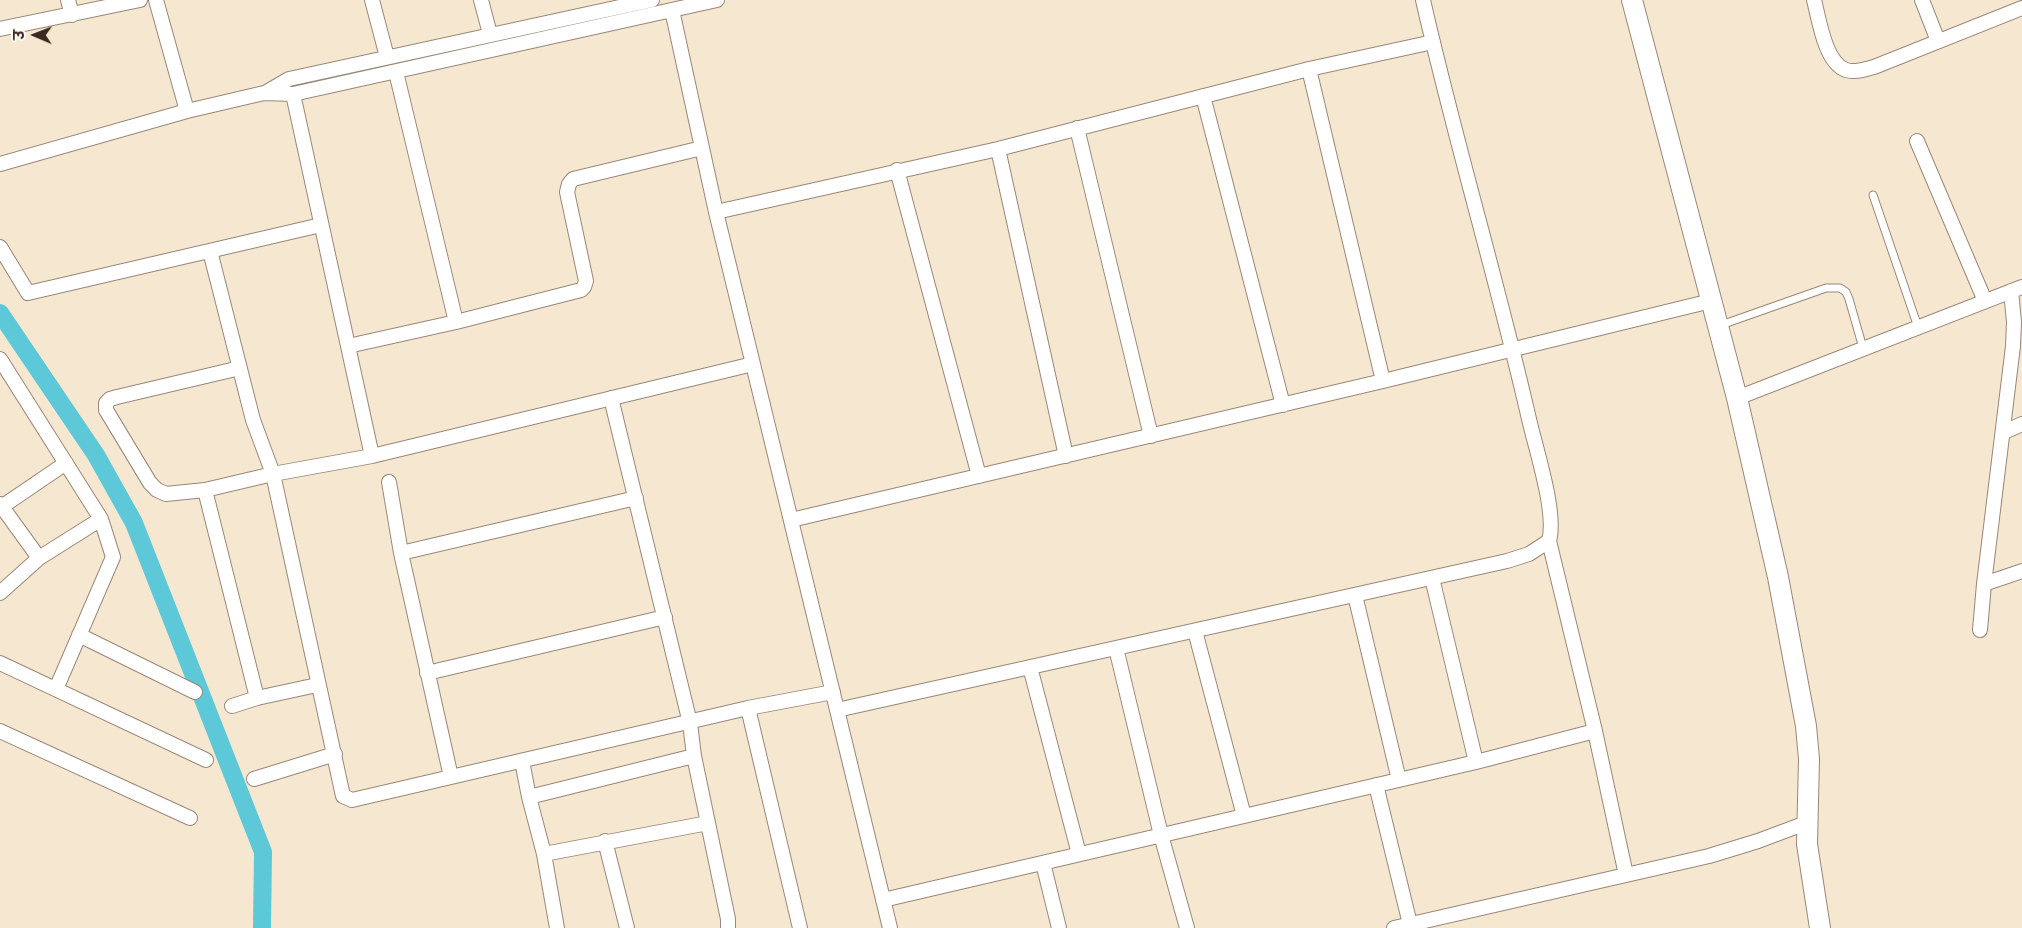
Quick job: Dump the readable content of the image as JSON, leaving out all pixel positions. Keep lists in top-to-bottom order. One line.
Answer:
{"north":"left"}
